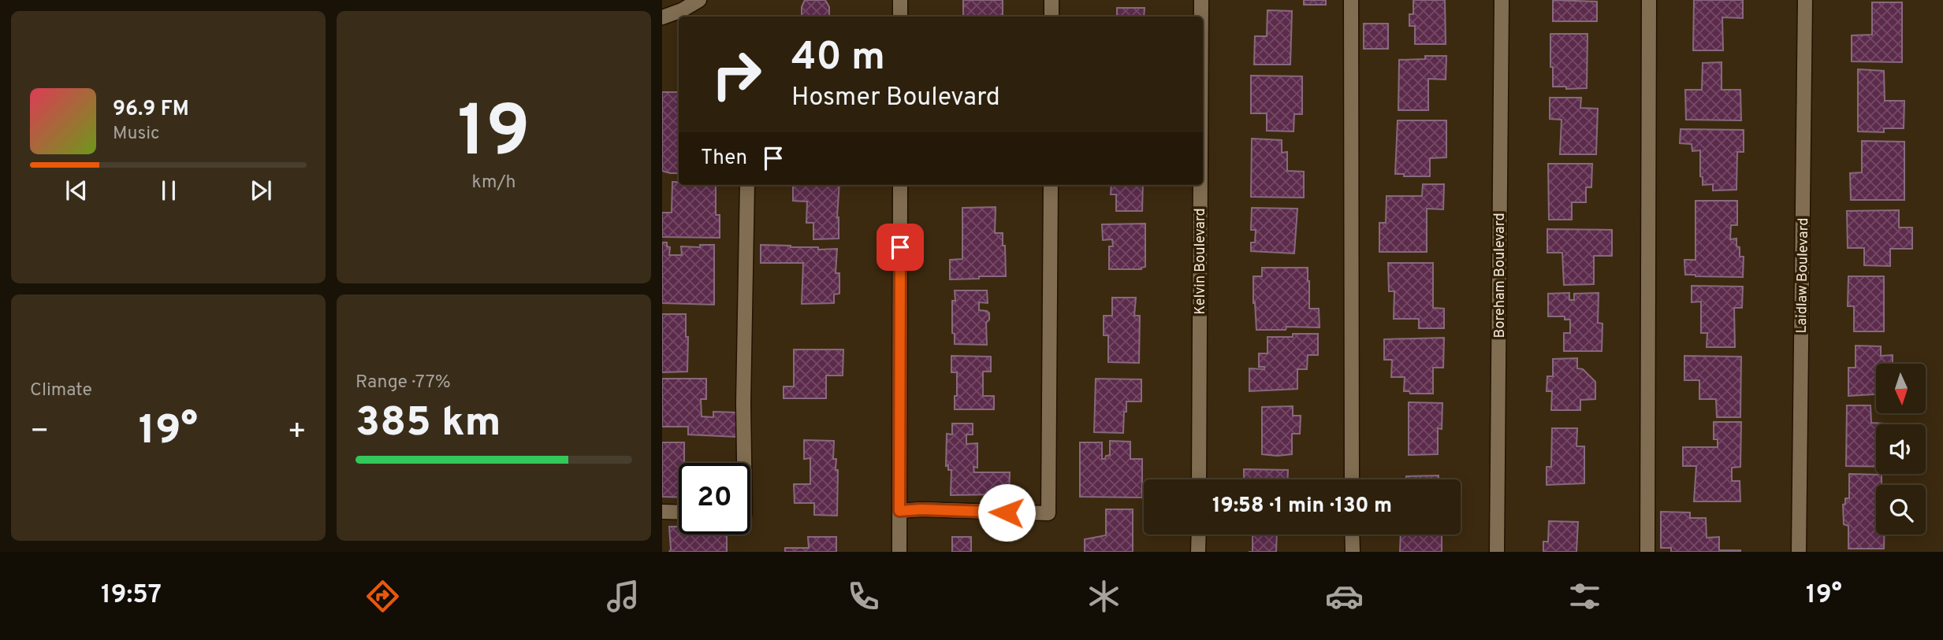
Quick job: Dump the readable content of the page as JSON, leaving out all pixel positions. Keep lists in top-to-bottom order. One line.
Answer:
{"streets":{"street":["Kelvin Boulevard","Boreham Boulevard","Laidlaw Boulevard"]},"north":"bottom","page":{"tile":[["19","km/h"],"Climate",["Range · 77%","385 km"]],"turn":["40 m","Hosmer Boulevard"],"song":["96.9 FM","Music"],"then":"Then","heat":["−","19°","+"],"limit":"20","trip":"19:58 · 1 min · 130 m","tabs":["19:57","19°"]}}
